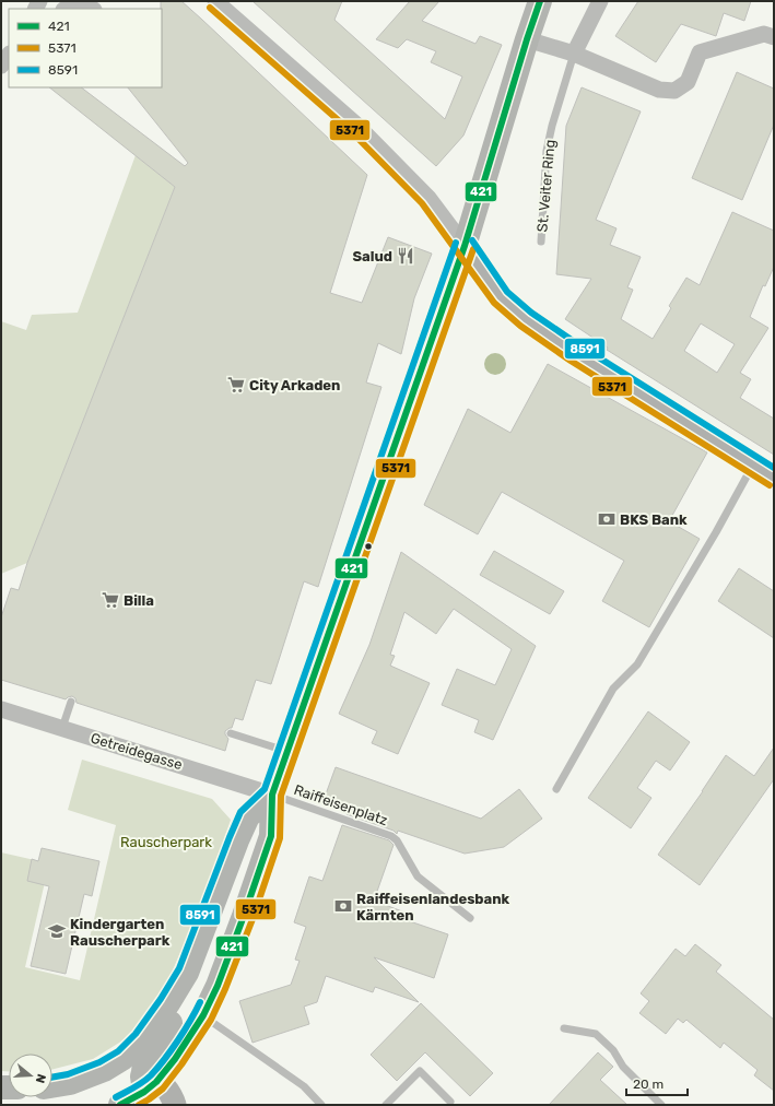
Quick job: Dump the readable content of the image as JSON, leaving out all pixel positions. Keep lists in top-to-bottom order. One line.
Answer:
{"streets":{"street":["Getreidegasse"],"lane":["St. Veiter Ring","Raiffeisenplatz"]},"crossings":[["Getreidegasse","Raiffeisenplatz"]],"parks":["Rauscherpark"],"places":{"restaurant":["Salud"],"supermarket":["City Arkaden","Billa"],"bank":["BKS Bank","Raiffeisenlandesbank Kärnten"],"school or university":["Kindergarten Rauscherpark"]},"lines":["transit line 421","transit line 5371","transit line 8591"],"legend":["421","5371","8591"],"scale_bar":"20 m","north":"right"}
